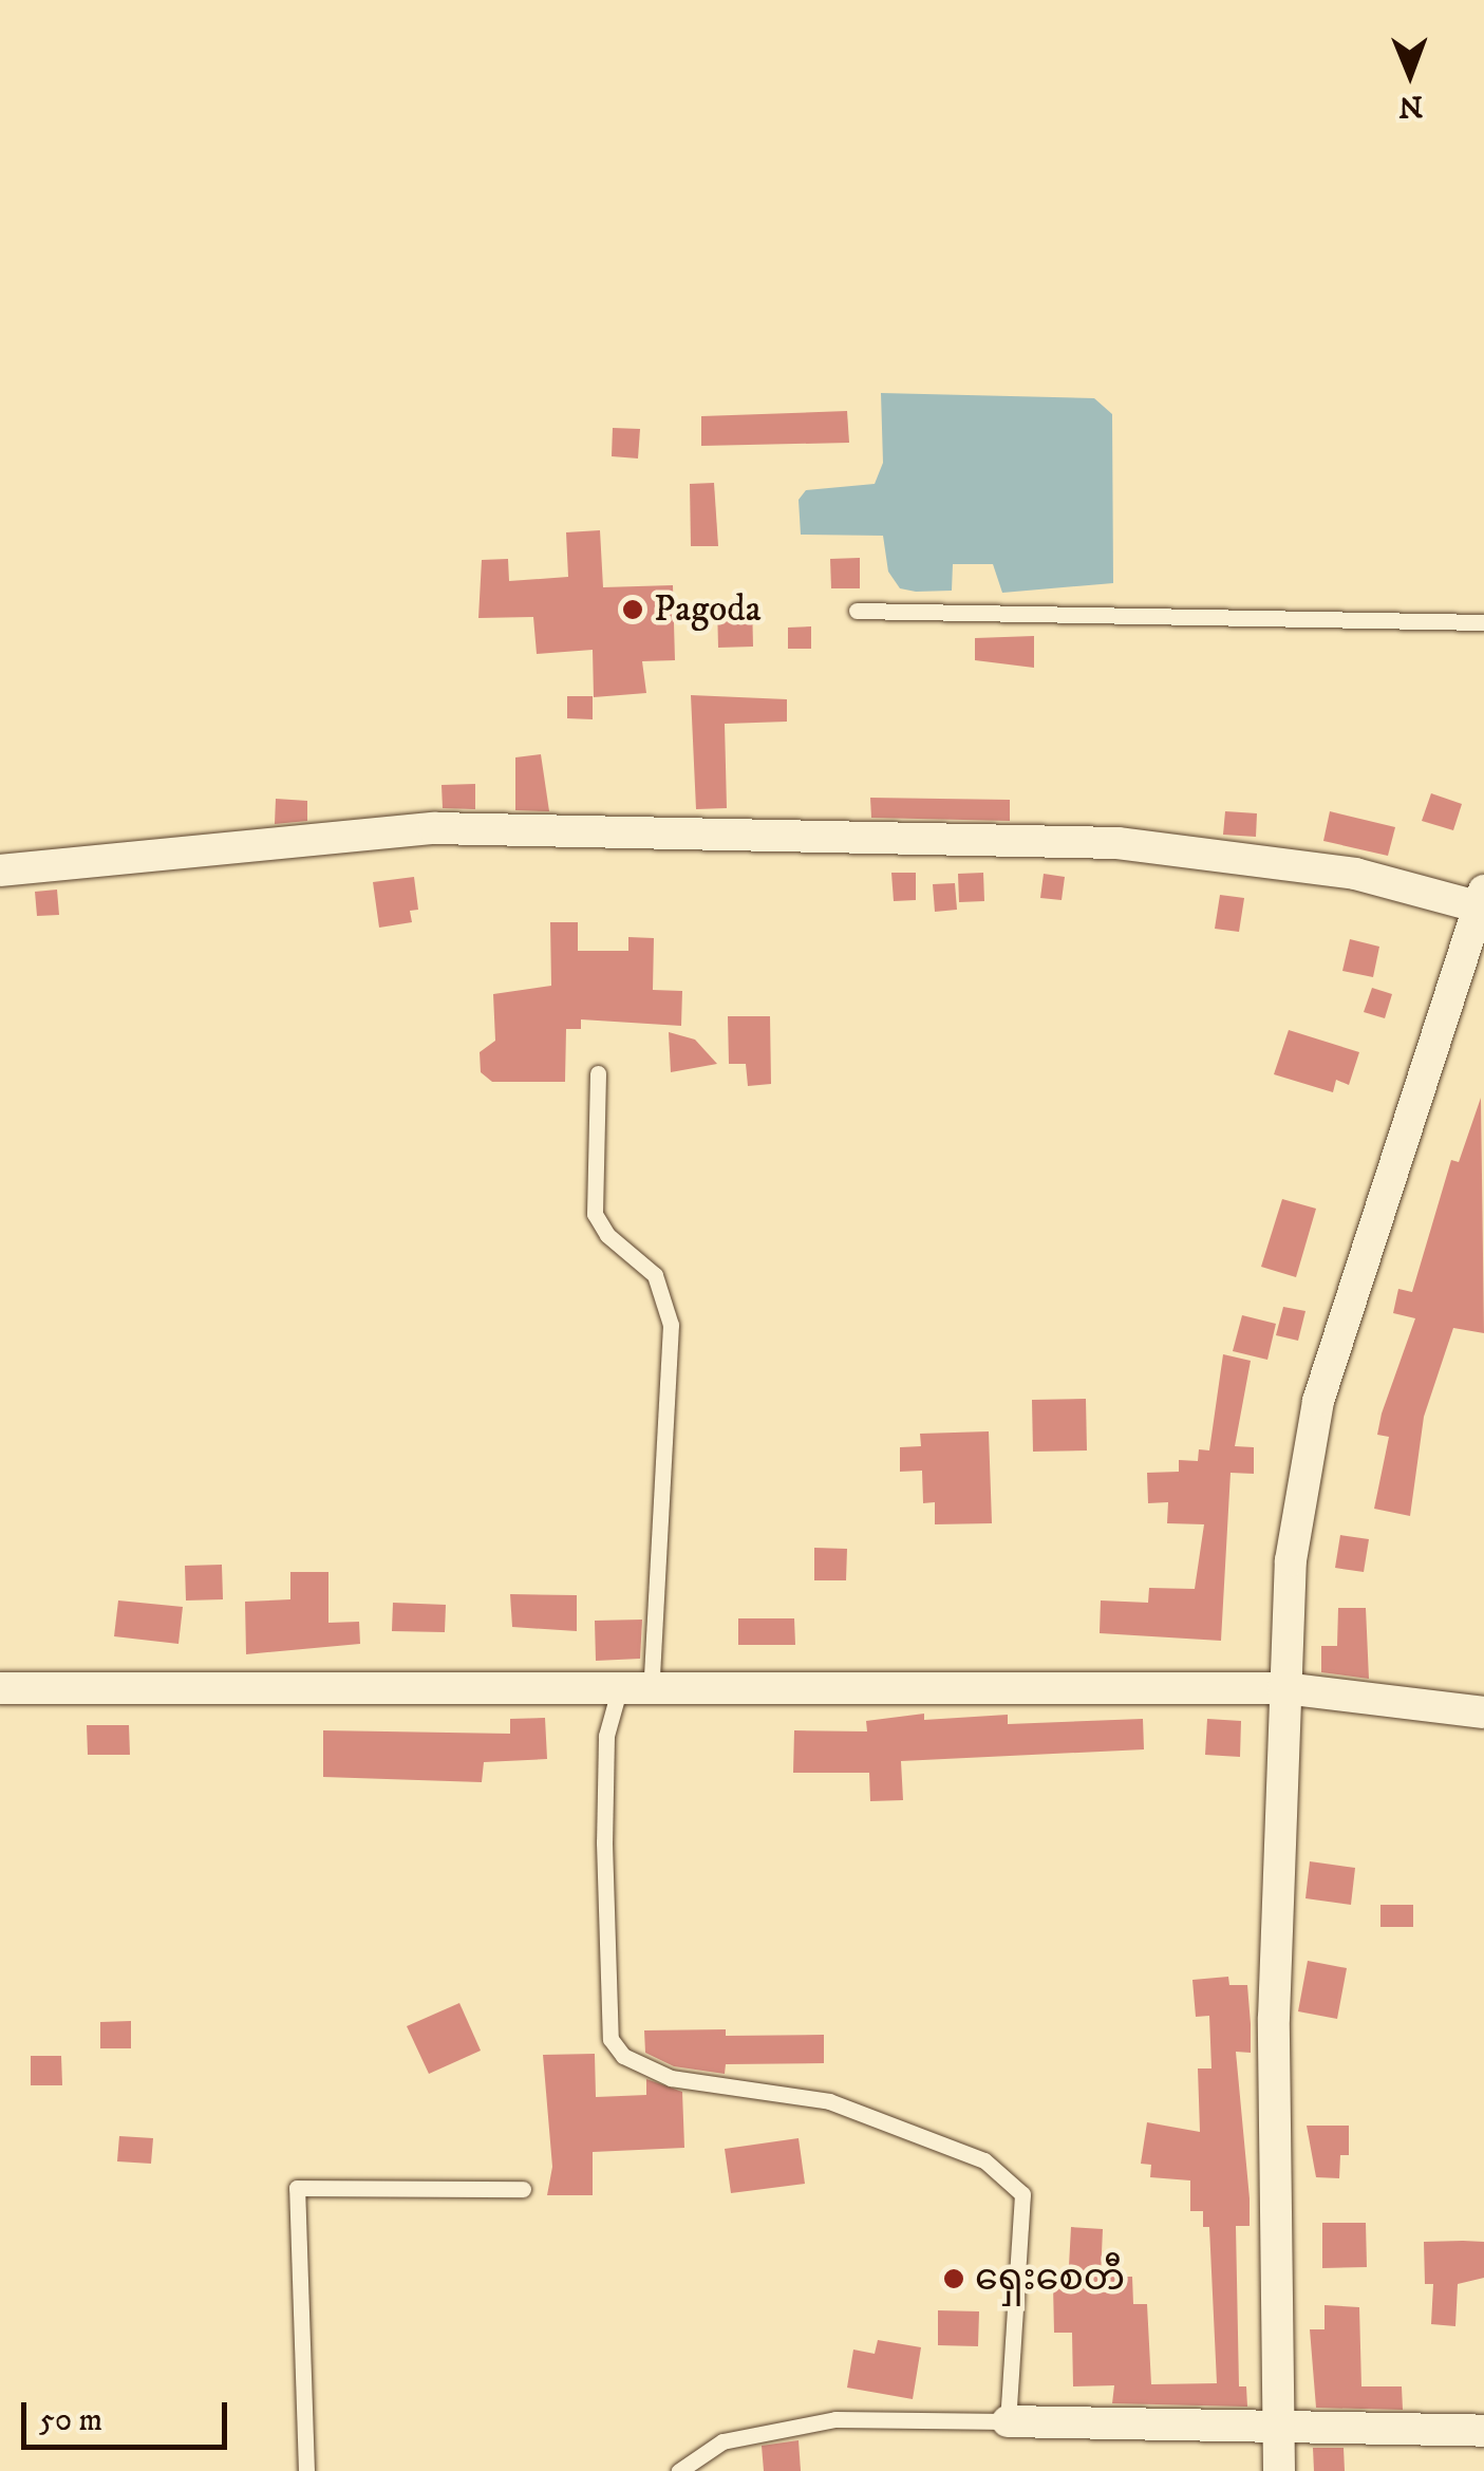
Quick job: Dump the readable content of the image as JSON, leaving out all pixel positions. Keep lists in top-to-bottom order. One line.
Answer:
{"places":["Pagoda","ရှေးစေတီ"],"scale_bar":"50 m","north":"bottom"}
